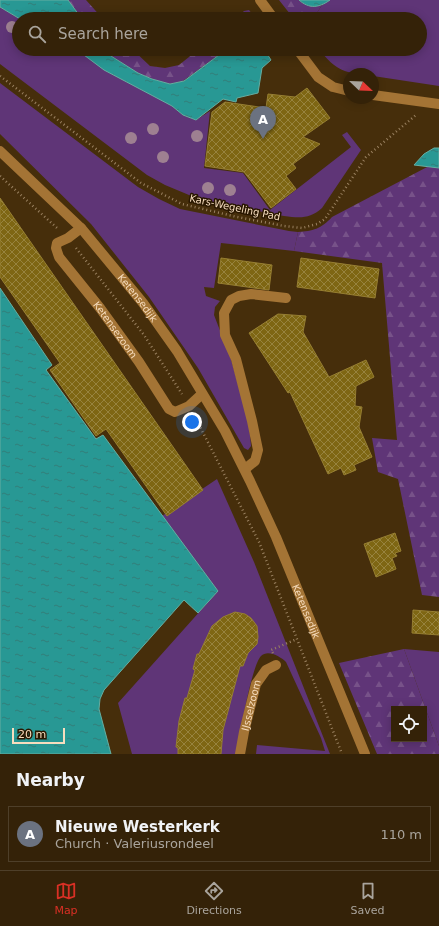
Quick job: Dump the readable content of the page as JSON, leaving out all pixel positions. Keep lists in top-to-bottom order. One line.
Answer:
{"streets":{"street":["Ketensedijk","Ketensezoom","IJsselzoom"],"path":["Kars-Wegeling Pad"]},"crossings":[["Ketensedijk","Ketensezoom"]],"scale_bar":"20 m","north":"bottom right","page":{"search":"Search here","pins":"A","scale":"20 m","heading":"Nearby","list":[{"mark":"A","name":"Nieuwe Westerkerk","note":"Church · Valeriusrondeel","value":"110 m"}],"nav":["Map","Directions","Saved"]}}
